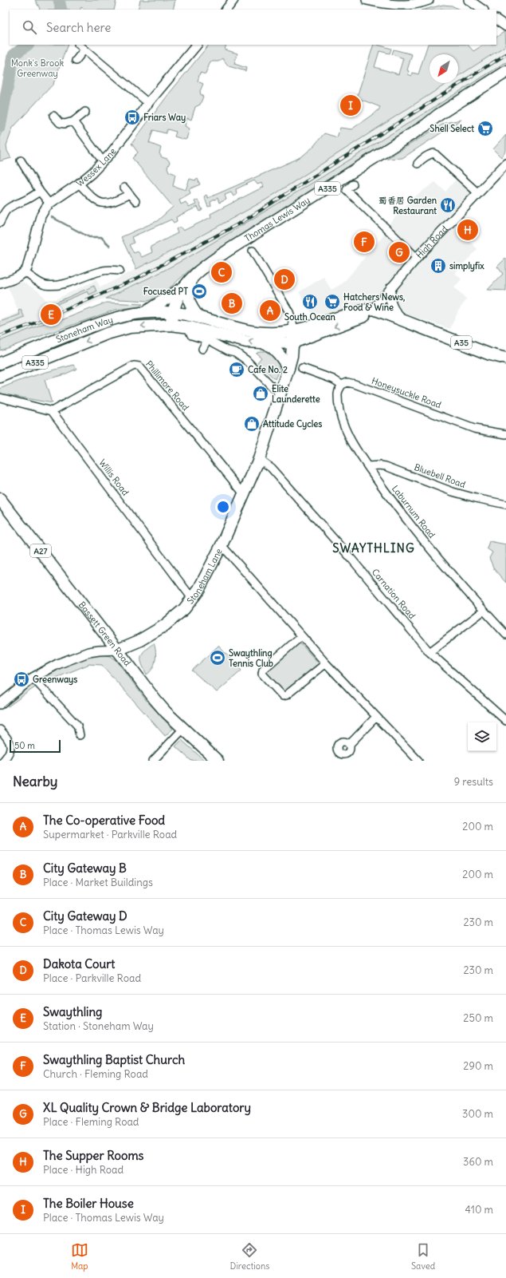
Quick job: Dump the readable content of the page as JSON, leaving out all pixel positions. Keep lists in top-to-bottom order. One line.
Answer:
{"streets":{"main road":["A335","Thomas Lewis Way","High Road","Stoneham Way","A35","A27","Stoneham Lane","Bassett Green Road"],"street":["Wessex Lane","Phillimore Road","Honeysuckle Road","Bluebell Road","Willis Road","Laburnum Road","Carnation Road"]},"crossings":[["A335","Thomas Lewis Way"],["A335","High Road"],["A335","Stoneham Way"],["A335","Stoneham Lane"],["Thomas Lewis Way","Stoneham Way"],["High Road","A35"],["High Road","Stoneham Lane"],["Phillimore Road","Willis Road"],["Phillimore Road","Stoneham Lane"],["Honeysuckle Road","Laburnum Road"],["Bluebell Road","Laburnum Road"],["Willis Road","Stoneham Lane"],["Stoneham Lane","Carnation Road"],["Stoneham Lane","Bassett Green Road"]],"districts":["SWAYTHLING"],"parks":["Monk's Brook Greenway"],"places":{"bus stop":["Friars Way","Greenways"],"supermarket":["Shell Select","Hatchers News, Food & Wine"],"restaurant":["蜀香居 Garden Restaurant","South Ocean"],"building":["simplyfix"],"sports":["Focused PT","Swaythling Tennis Club"],"cafe":["Cafe No. 2"],"shop":["Elite Launderette","Attitude Cycles"]},"scale_bar":"50 m","north":"bottom left","page":{"search":"Search here","pins":["I","H","F","G","C","D","B","A","E"],"scale":"50 m","heading":["Nearby","9 results"],"list":[{"mark":"A","name":"The Co-operative Food","note":"Supermarket · Parkville Road","value":"200 m"},{"mark":"B","name":"City Gateway B","note":"Place · Market Buildings","value":"200 m"},{"mark":"C","name":"City Gateway D","note":"Place · Thomas Lewis Way","value":"230 m"},{"mark":"D","name":"Dakota Court","note":"Place · Parkville Road","value":"230 m"},{"mark":"E","name":"Swaythling","note":"Station · Stoneham Way","value":"250 m"},{"mark":"F","name":"Swaythling Baptist Church","note":"Church · Fleming Road","value":"290 m"},{"mark":"G","name":"XL Quality Crown & Bridge Laboratory","note":"Place · Fleming Road","value":"300 m"},{"mark":"H","name":"The Supper Rooms","note":"Place · High Road","value":"360 m"},{"mark":"I","name":"The Boiler House","note":"Place · Thomas Lewis Way","value":"410 m"}],"nav":["Map","Directions","Saved"]}}
